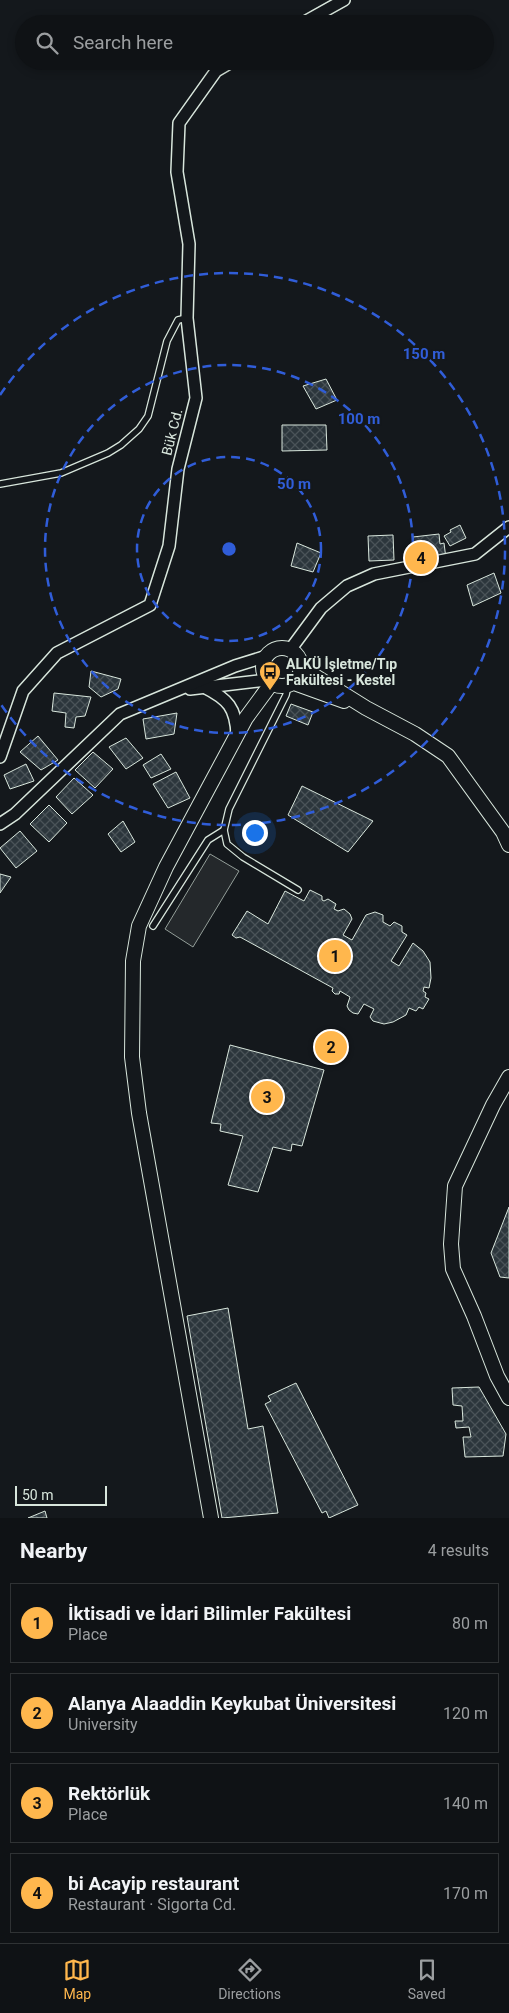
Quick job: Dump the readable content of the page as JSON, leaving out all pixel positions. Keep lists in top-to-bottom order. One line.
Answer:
{"streets":{"street":["Bük Cd."]},"places":{"bus stop":["ALKÜ İşletme/Tıp Fakültesi - Kestel"]},"scale_bar":"50 m","page":{"search":"Search here","pins":["4","1","2","3"],"scale":"50 m","heading":["Nearby","4 results"],"list":[{"mark":"1","name":"İktisadi ve İdari Bilimler Fakültesi","note":"Place","value":"80 m"},{"mark":"2","name":"Alanya Alaaddin Keykubat Üniversitesi","note":"University","value":"120 m"},{"mark":"3","name":"Rektörlük","note":"Place","value":"140 m"},{"mark":"4","name":"bi Acayip restaurant","note":"Restaurant · Sigorta Cd.","value":"170 m"}],"nav":["Map","Directions","Saved"]},"rings":["150 m","100 m","50 m"]}
